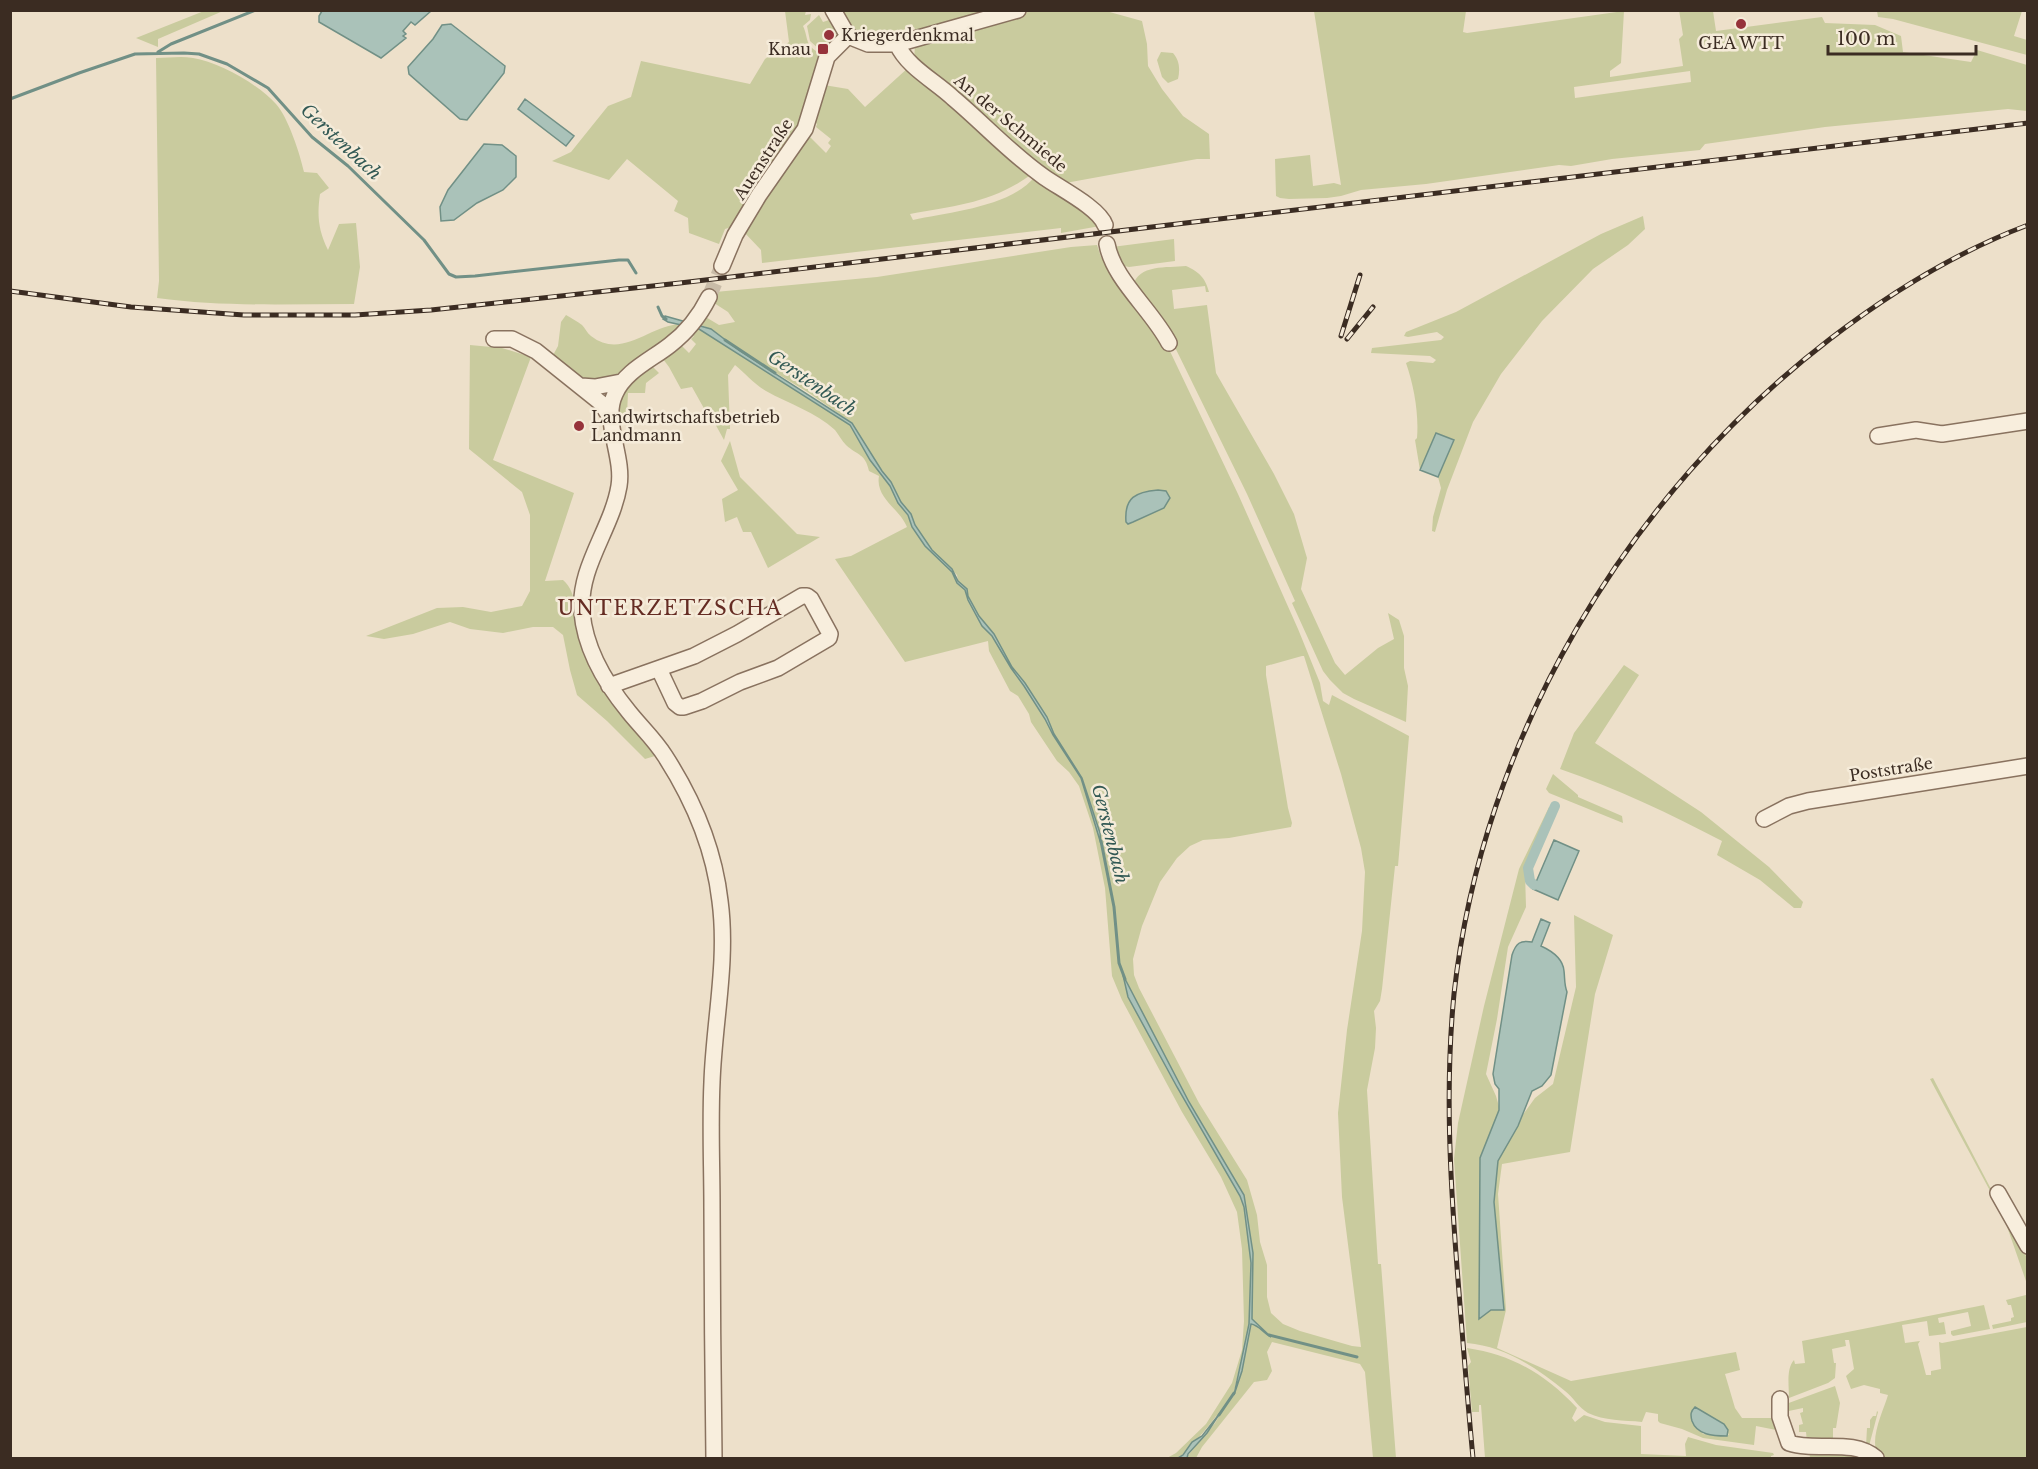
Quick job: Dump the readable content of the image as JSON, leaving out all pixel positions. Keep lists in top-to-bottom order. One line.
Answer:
{"streets":{"street":["An der Schmiede","Auenstraße","Poststraße"]},"districts":["UNTERZETZSCHA"],"water":["Gerstenbach"],"places":{"other":["GEA WTT","Kriegerdenkmal","Landwirtschaftsbetrieb Landmann"],"transit":["Knau"]},"scale_bar":"100 m"}
